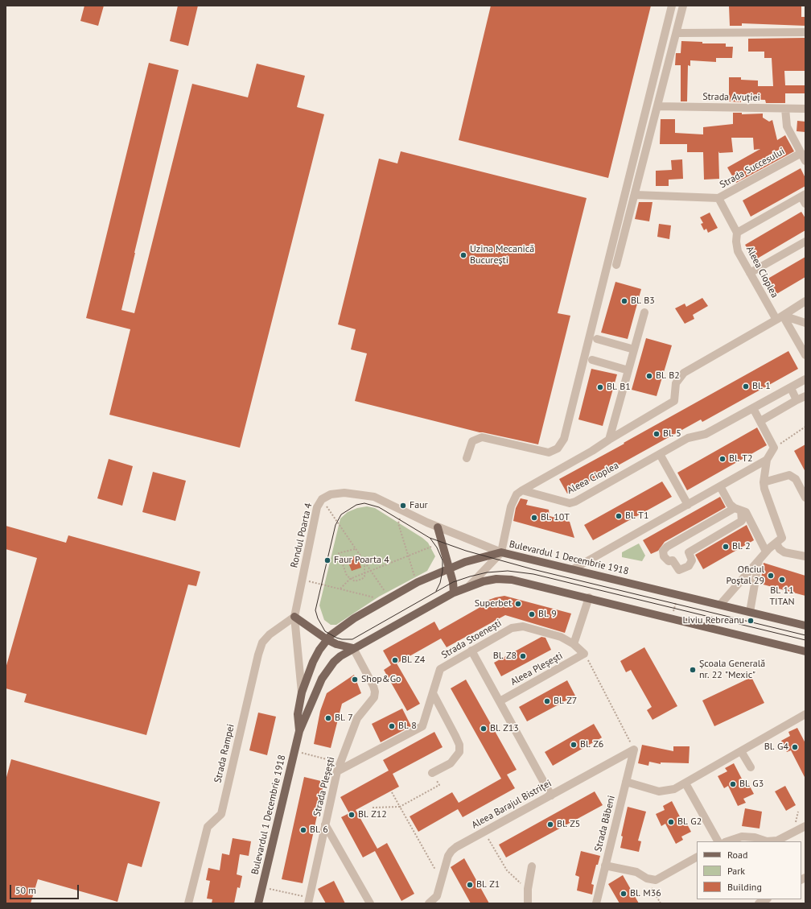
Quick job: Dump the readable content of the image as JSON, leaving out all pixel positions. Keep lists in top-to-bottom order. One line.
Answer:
{"streets":{"main road":["Bulevardul 1 Decembrie 1918"],"street":["Strada Avuției","Strada Succesului","Aleea Cioplea","Rondul Poarta 4","Strada Stoenești","Aleea Pleșești","Strada Rampei","Strada Pleșești","Aleea Barajul Bistriței","Strada Băbeni"]},"crossings":[["Strada Succesului","Aleea Cioplea"],["Rondul Poarta 4","Bulevardul 1 Decembrie 1918"],["Rondul Poarta 4","Strada Rampei"],["Bulevardul 1 Decembrie 1918","Strada Pleșești"],["Strada Stoenești","Aleea Pleșești"],["Strada Stoenești","Strada Pleșești"],["Aleea Barajul Bistriței","Strada Băbeni"]],"places":["Uzina Mecanică București","Bl. B3","Bl. B2","Bl. 1","Bl. B1","Bl. 5","Bl. T2","Faur","Bl. T1","Bl. 10T","Bl. 2","Faur Poarta 4","Oficiul Poștal 29","Bl. 11 TITAN","Superbet","Bl. 9","Liviu Rebreanu","Bl. Z8","Bl. Z4","Școala Generală nr. 22 \"Mexic\"","Shop&Go","Bl. Z7","Bl. 7","Bl. 8","Bl. Z13","Bl. Z6","Bl. G4","Bl. G3","Bl. Z12","Bl. G2","Bl. Z5","Bl. 6","Bl. Z1","Bl. M36"],"legend":["Road","Park","Building"],"scale_bar":"50 m"}
